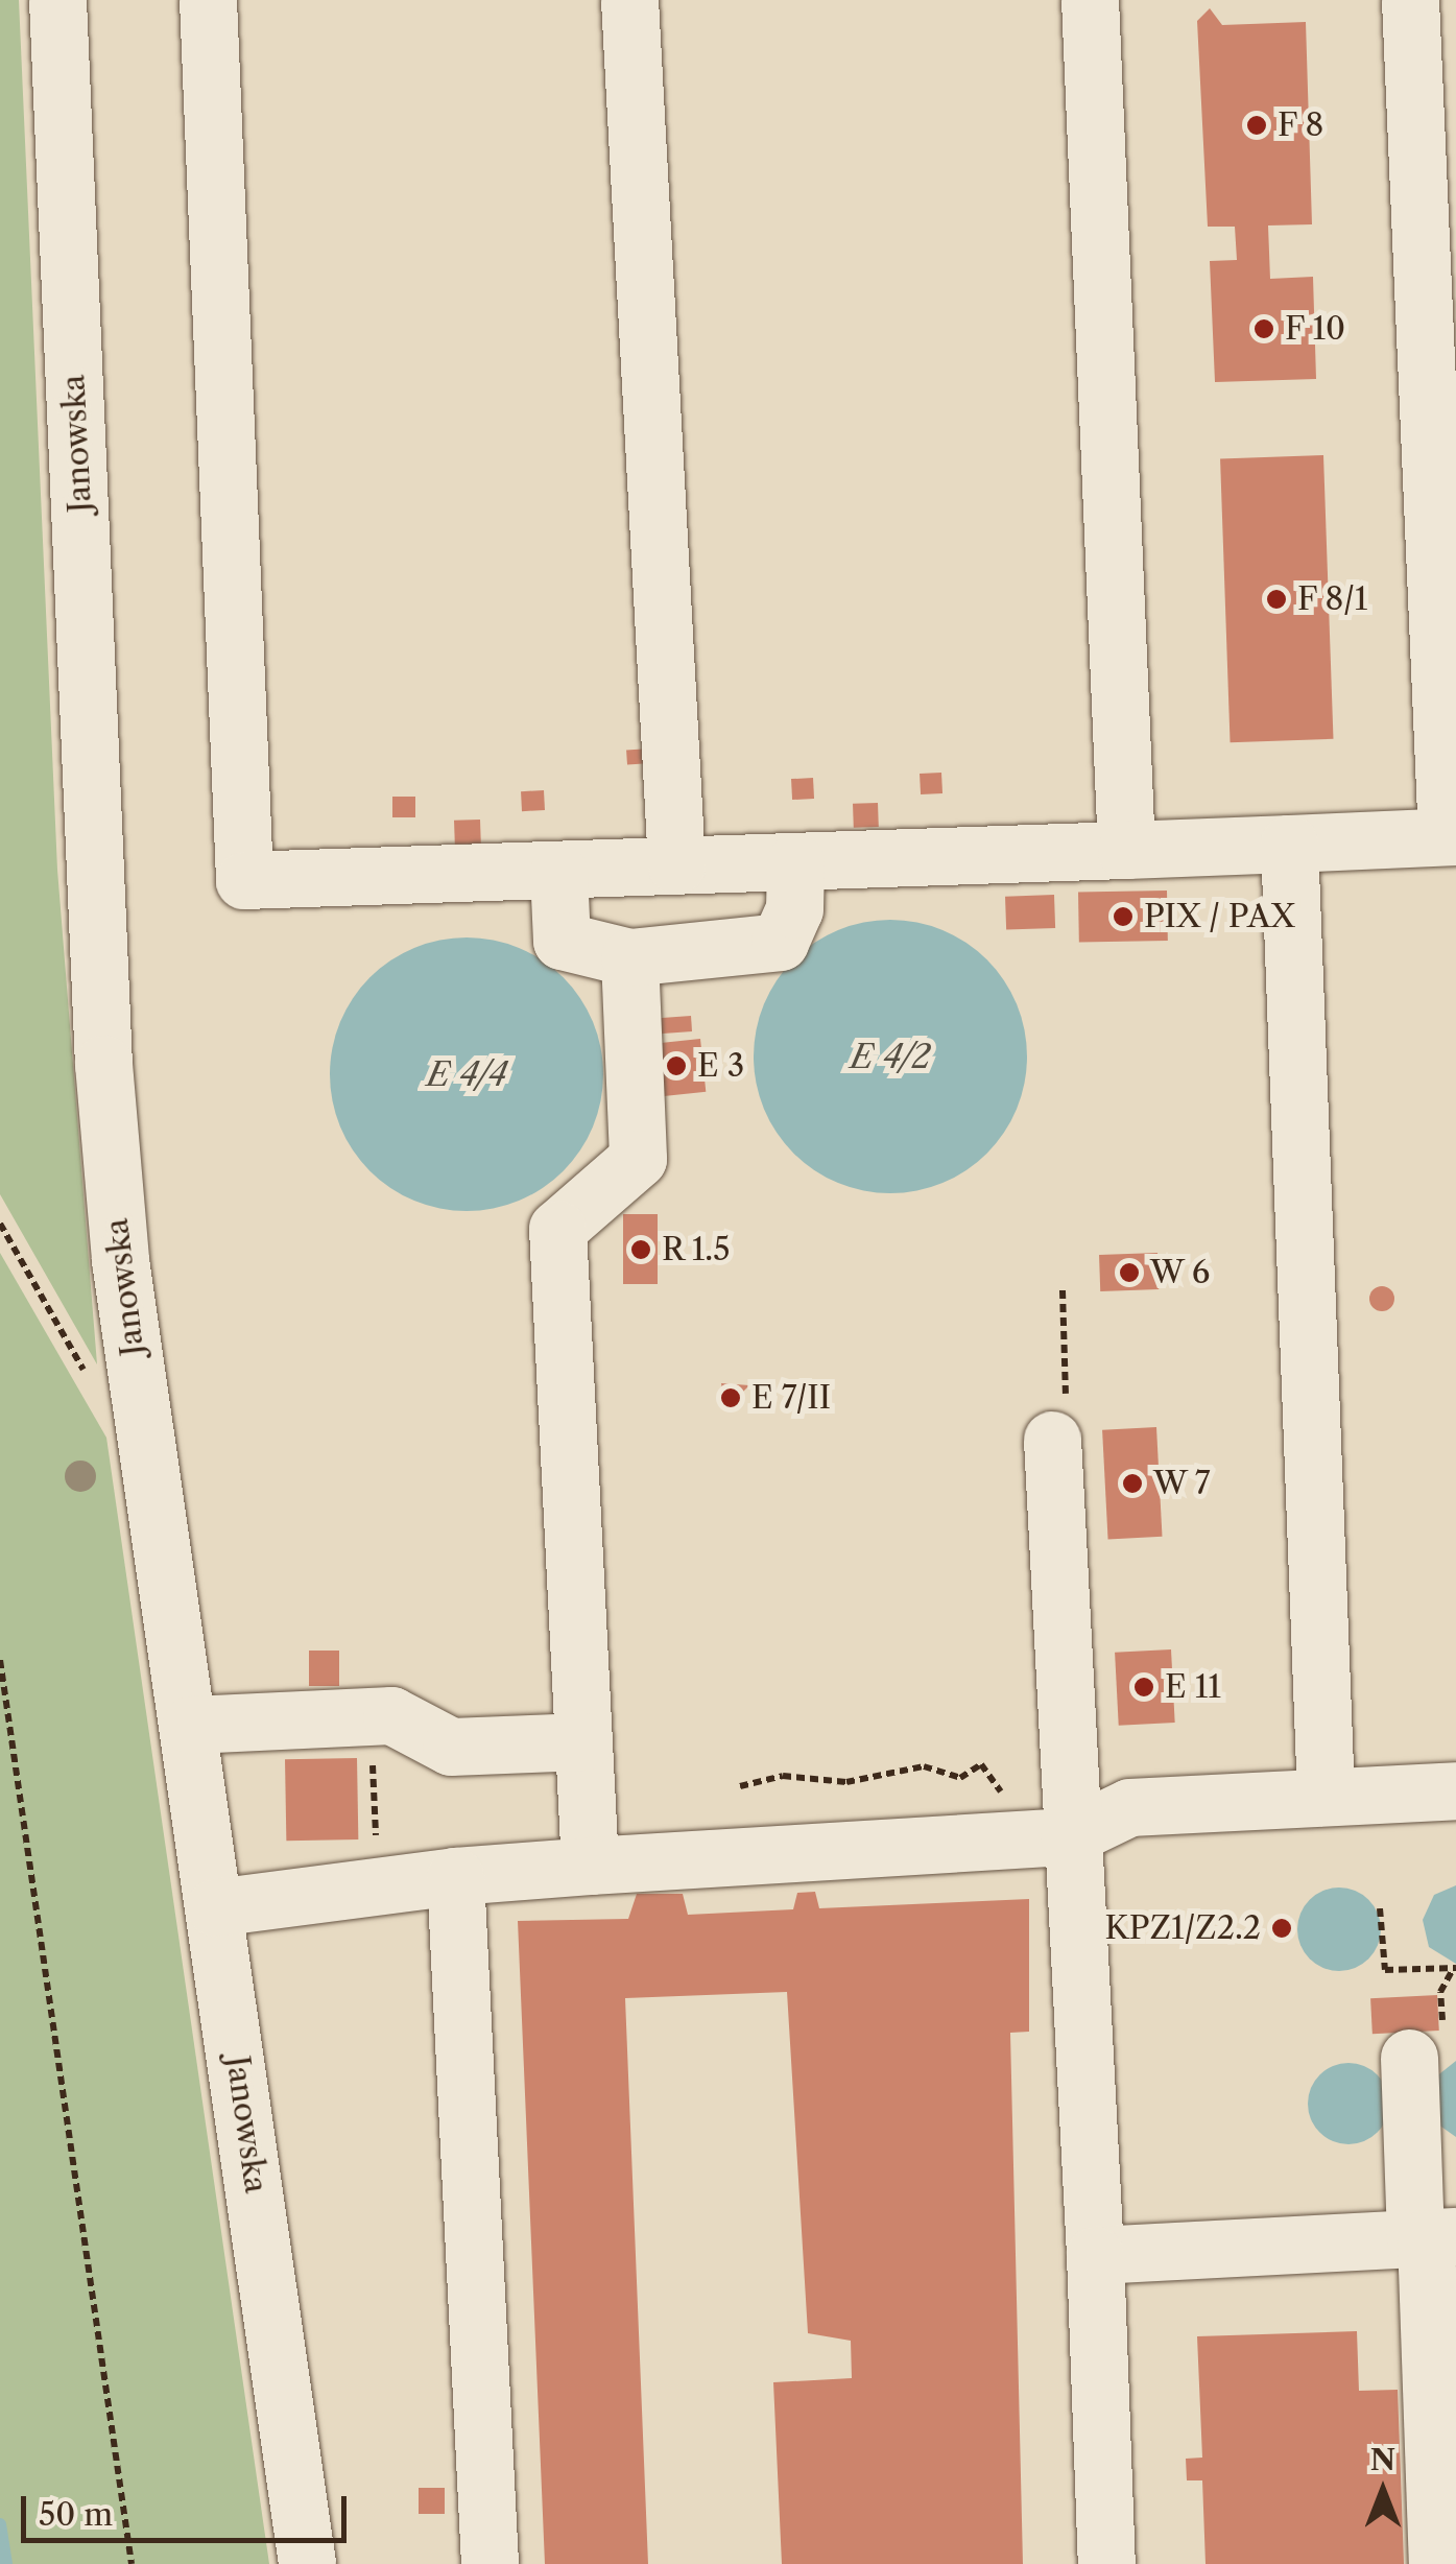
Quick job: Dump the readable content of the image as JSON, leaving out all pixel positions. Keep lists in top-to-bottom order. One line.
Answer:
{"streets":{"street":["Janowska"]},"water":["E 4/2","E 4/4"],"places":["F 8","F 10","F 8/1","PIX / PAX","E 3","R 1.5","W 6","E 7/II","W 7","E 11","KPZ1/Z2.2"],"scale_bar":"50 m","north":"top"}
